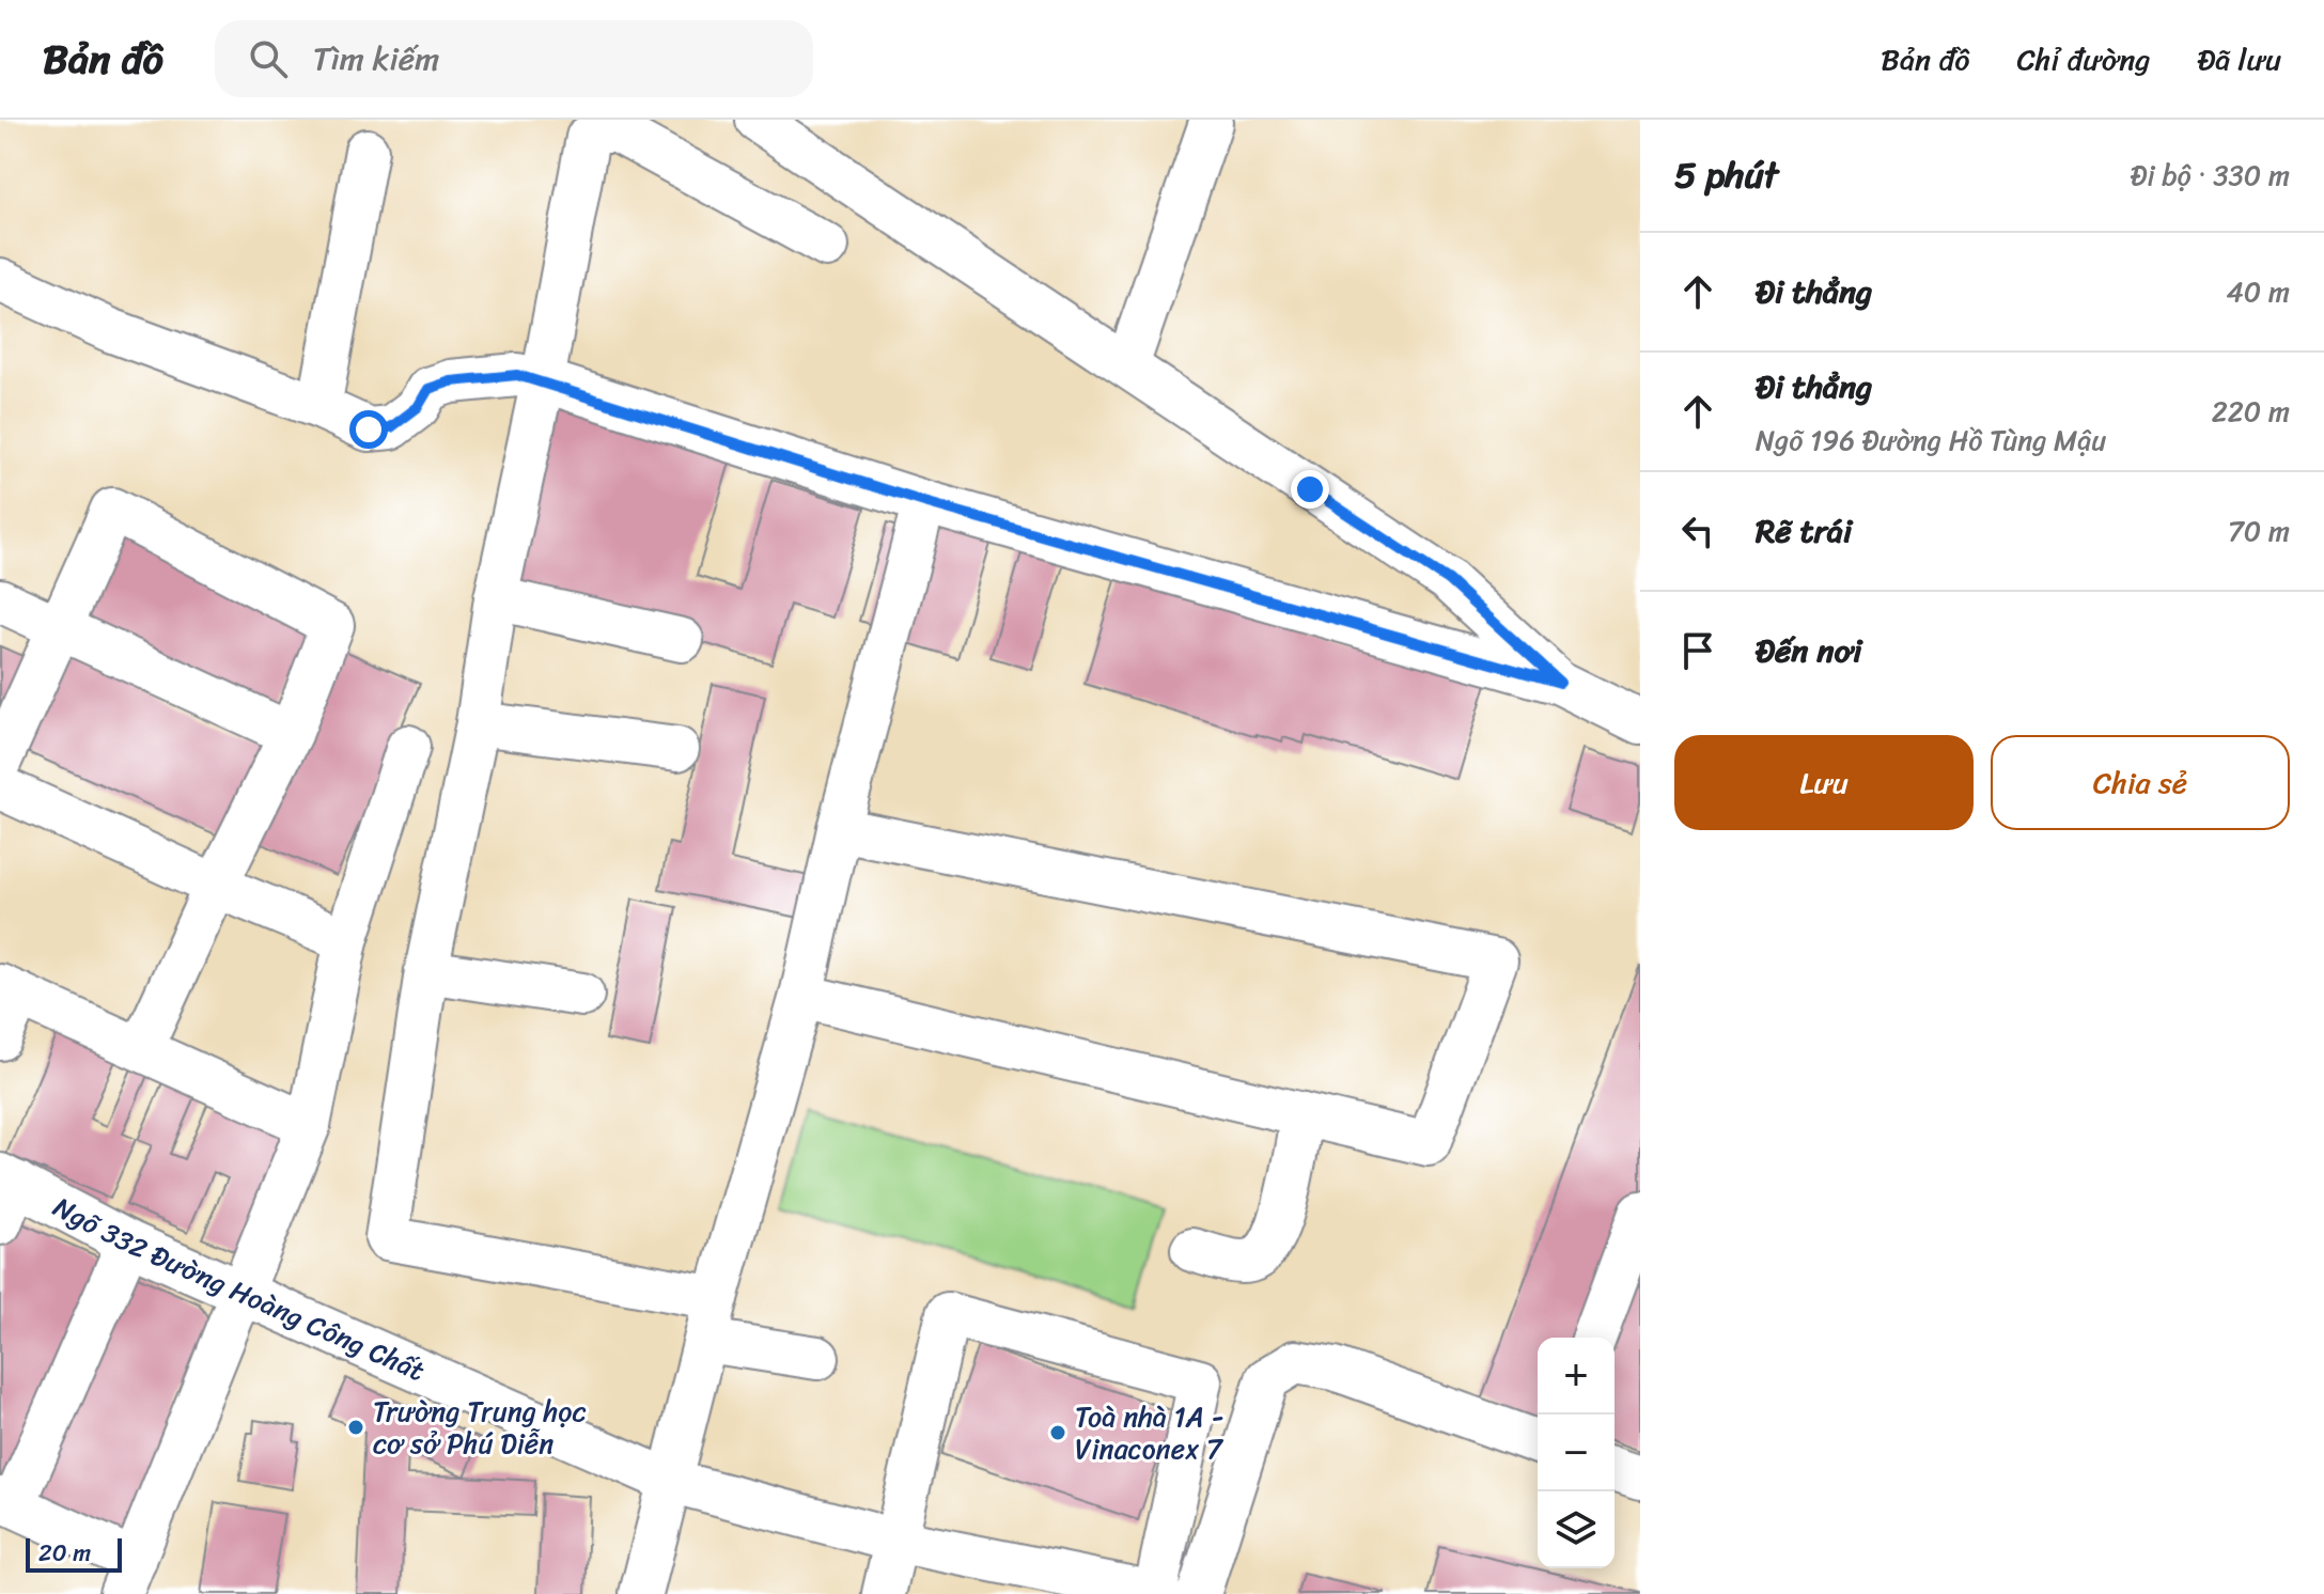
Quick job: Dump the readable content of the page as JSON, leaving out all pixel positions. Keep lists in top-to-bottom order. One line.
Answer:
{"streets":{"street":["Ngõ 332 Đường Hoàng Công Chất"]},"places":["Trường Trung học cơ sở Phú Diễn","Toà nhà 1A - Vinaconex 7"],"scale_bar":"20 m","page":{"header":"Bản đồ","search":"Tìm kiếm","nav":["Bản đồ","Chỉ đường","Đã lưu"],"heading":["5 phút","Đi bộ · 330 m"],"list":[["Đi thẳng","40 m"],["Đi thẳng","Ngõ 196 Đường Hồ Tùng Mậu","220 m"],["Rẽ trái","70 m"],"Đến nơi"],"buttons":["Lưu","Chia sẻ"],"map_buttons":["+","−"],"scale":"20 m"}}
